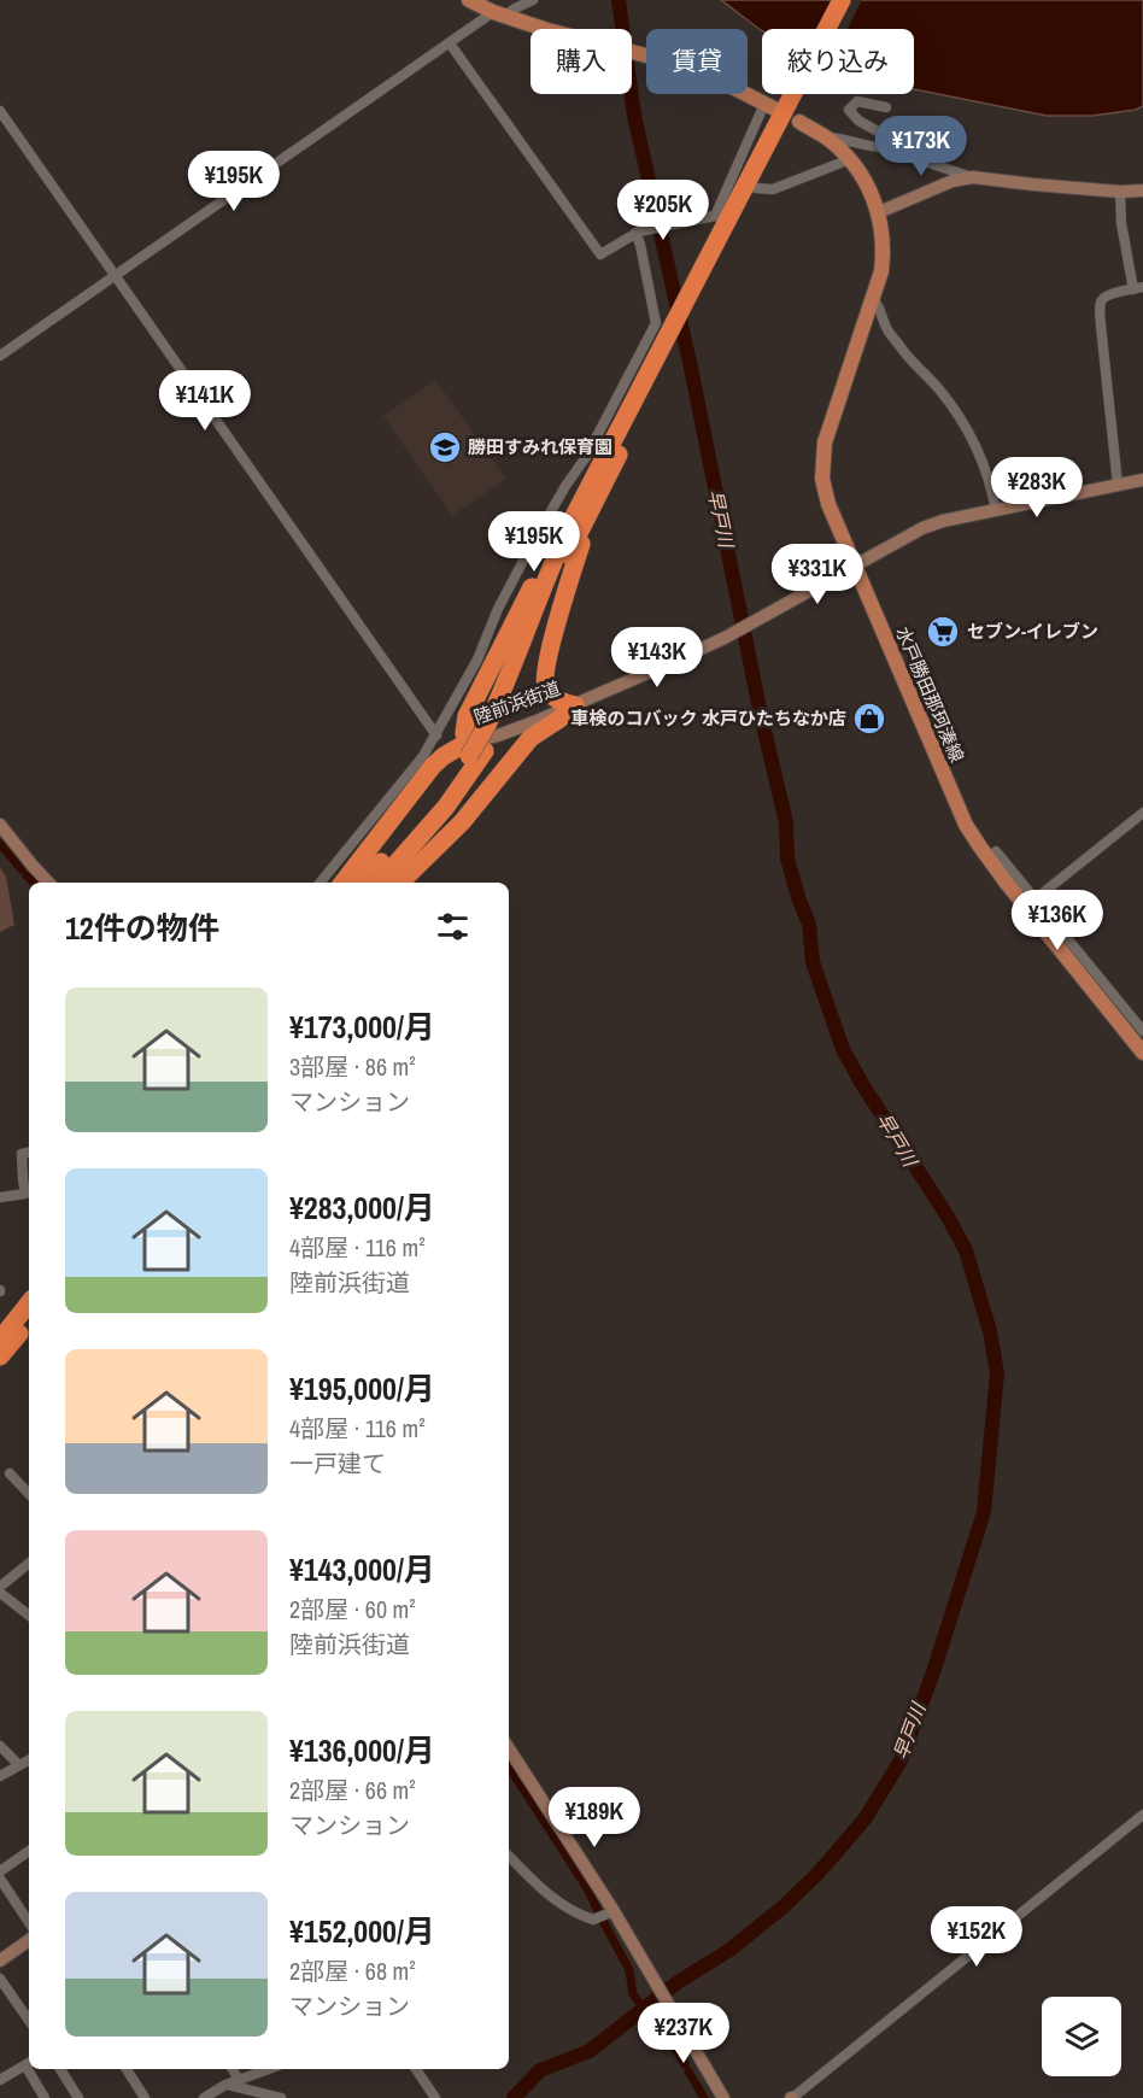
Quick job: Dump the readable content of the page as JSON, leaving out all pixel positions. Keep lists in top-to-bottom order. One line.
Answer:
{"streets":{"main road":["水戸勝田那珂湊線"],"street":["陸前浜街道"]},"crossings":[["水戸勝田那珂湊線","陸前浜街道"]],"water":["早戸川"],"places":{"school or university":["勝田すみれ保育園"],"supermarket":["セブン-イレブン"],"shop":["車検のコバック 水戸ひたちなか店"]},"page":{"chip":["購入","賃貸","絞り込み"],"price":["¥173K","¥195K","¥205K","¥141K","¥283K","¥195K","¥331K","¥143K","¥136K","¥189K","¥152K","¥237K"],"heading":"12件の物件","list":[{"name":"¥173,000/月","note":"3部屋 · 86 m² · マンション"},{"name":"¥283,000/月","note":"4部屋 · 116 m² · 陸前浜街道"},{"name":"¥195,000/月","note":"4部屋 · 116 m² · 一戸建て"},{"name":"¥143,000/月","note":"2部屋 · 60 m² · 陸前浜街道"},{"name":"¥136,000/月","note":"2部屋 · 66 m² · マンション"},{"name":"¥152,000/月","note":"2部屋 · 68 m² · マンション"}]}}
